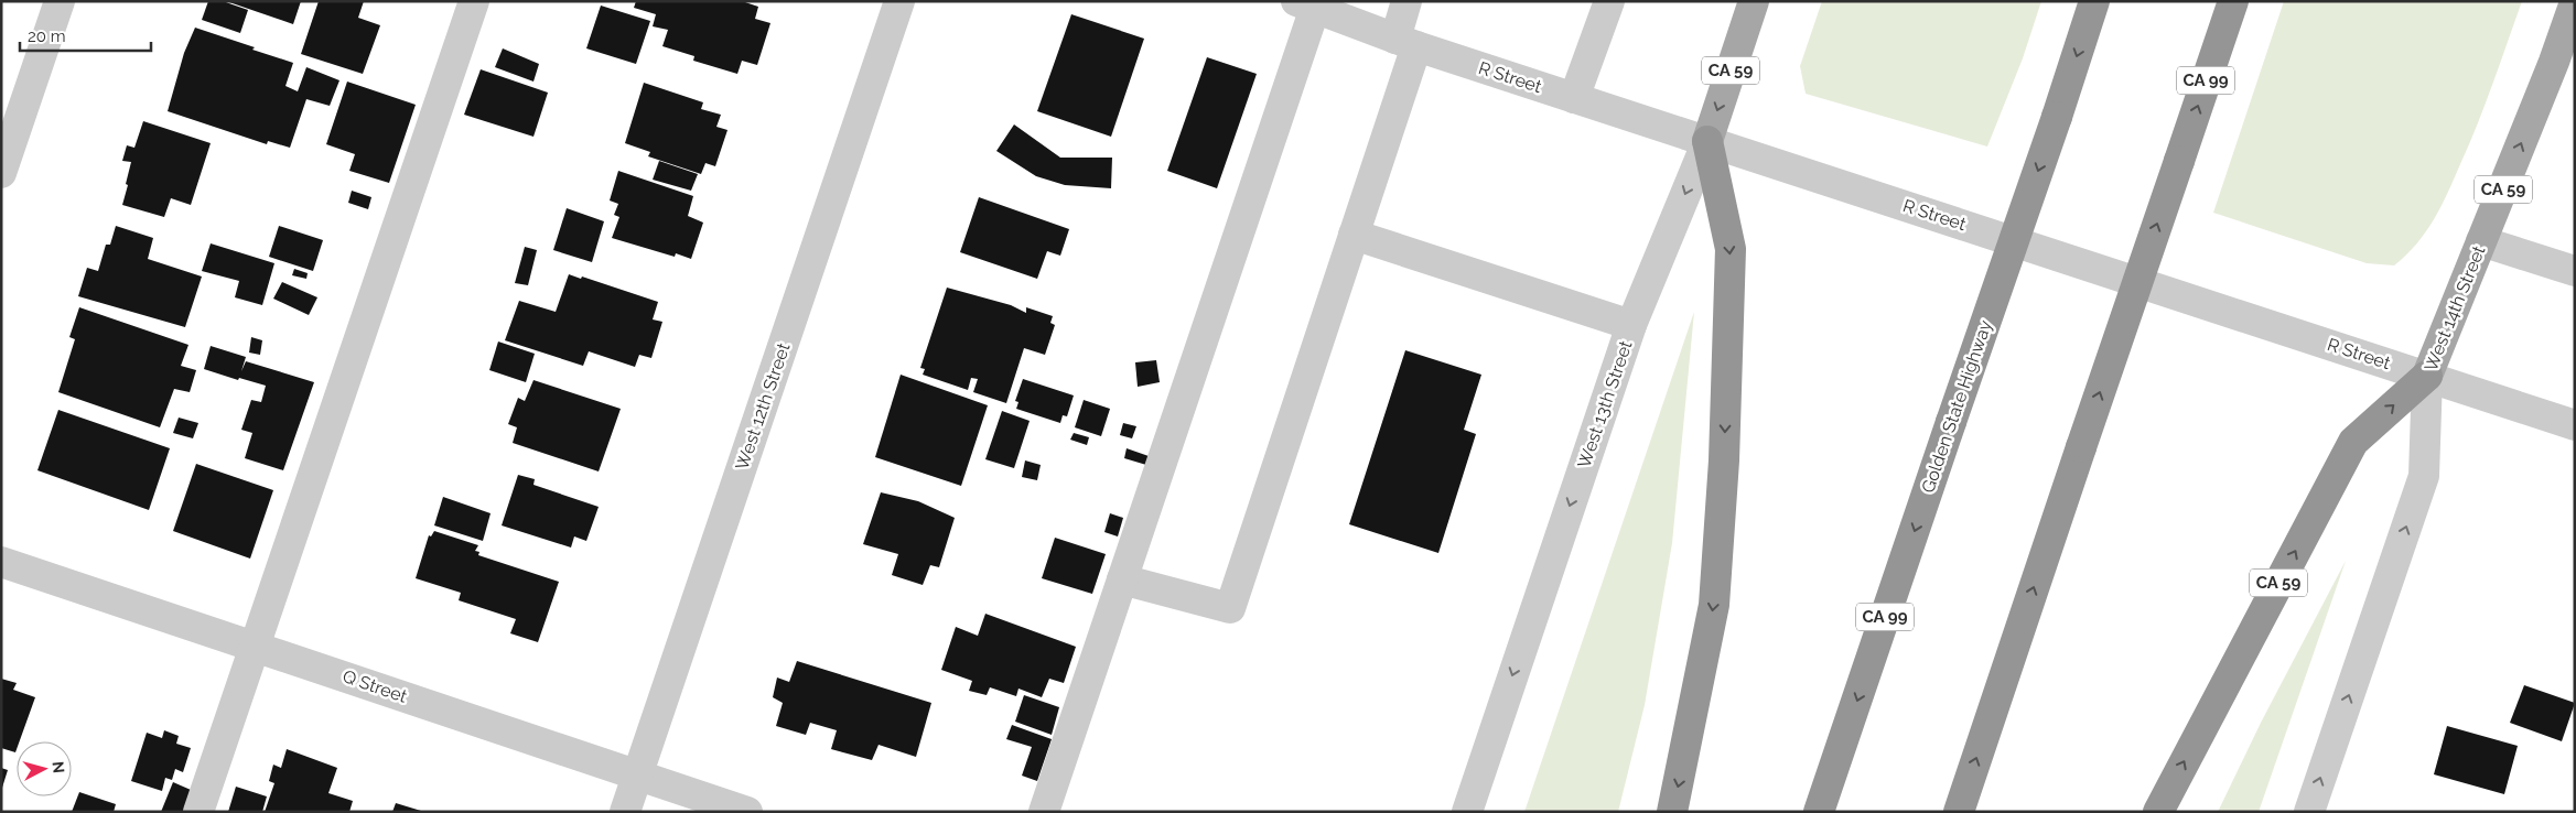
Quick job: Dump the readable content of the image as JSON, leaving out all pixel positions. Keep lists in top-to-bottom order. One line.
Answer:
{"streets":{"highway":["CA 59","CA 99","Golden State Highway"],"main road":["West 14th Street","West 13th Street"],"street":["R Street","West 12th Street","Q Street"]},"crossings":[["CA 59","R Street"],["CA 59","West 14th Street"],["R Street","West 14th Street"],["R Street","West 13th Street"],["West 12th Street","Q Street"]],"one_way":["West 14th Street","West 13th Street"],"scale_bar":"20 m","north":"right"}
